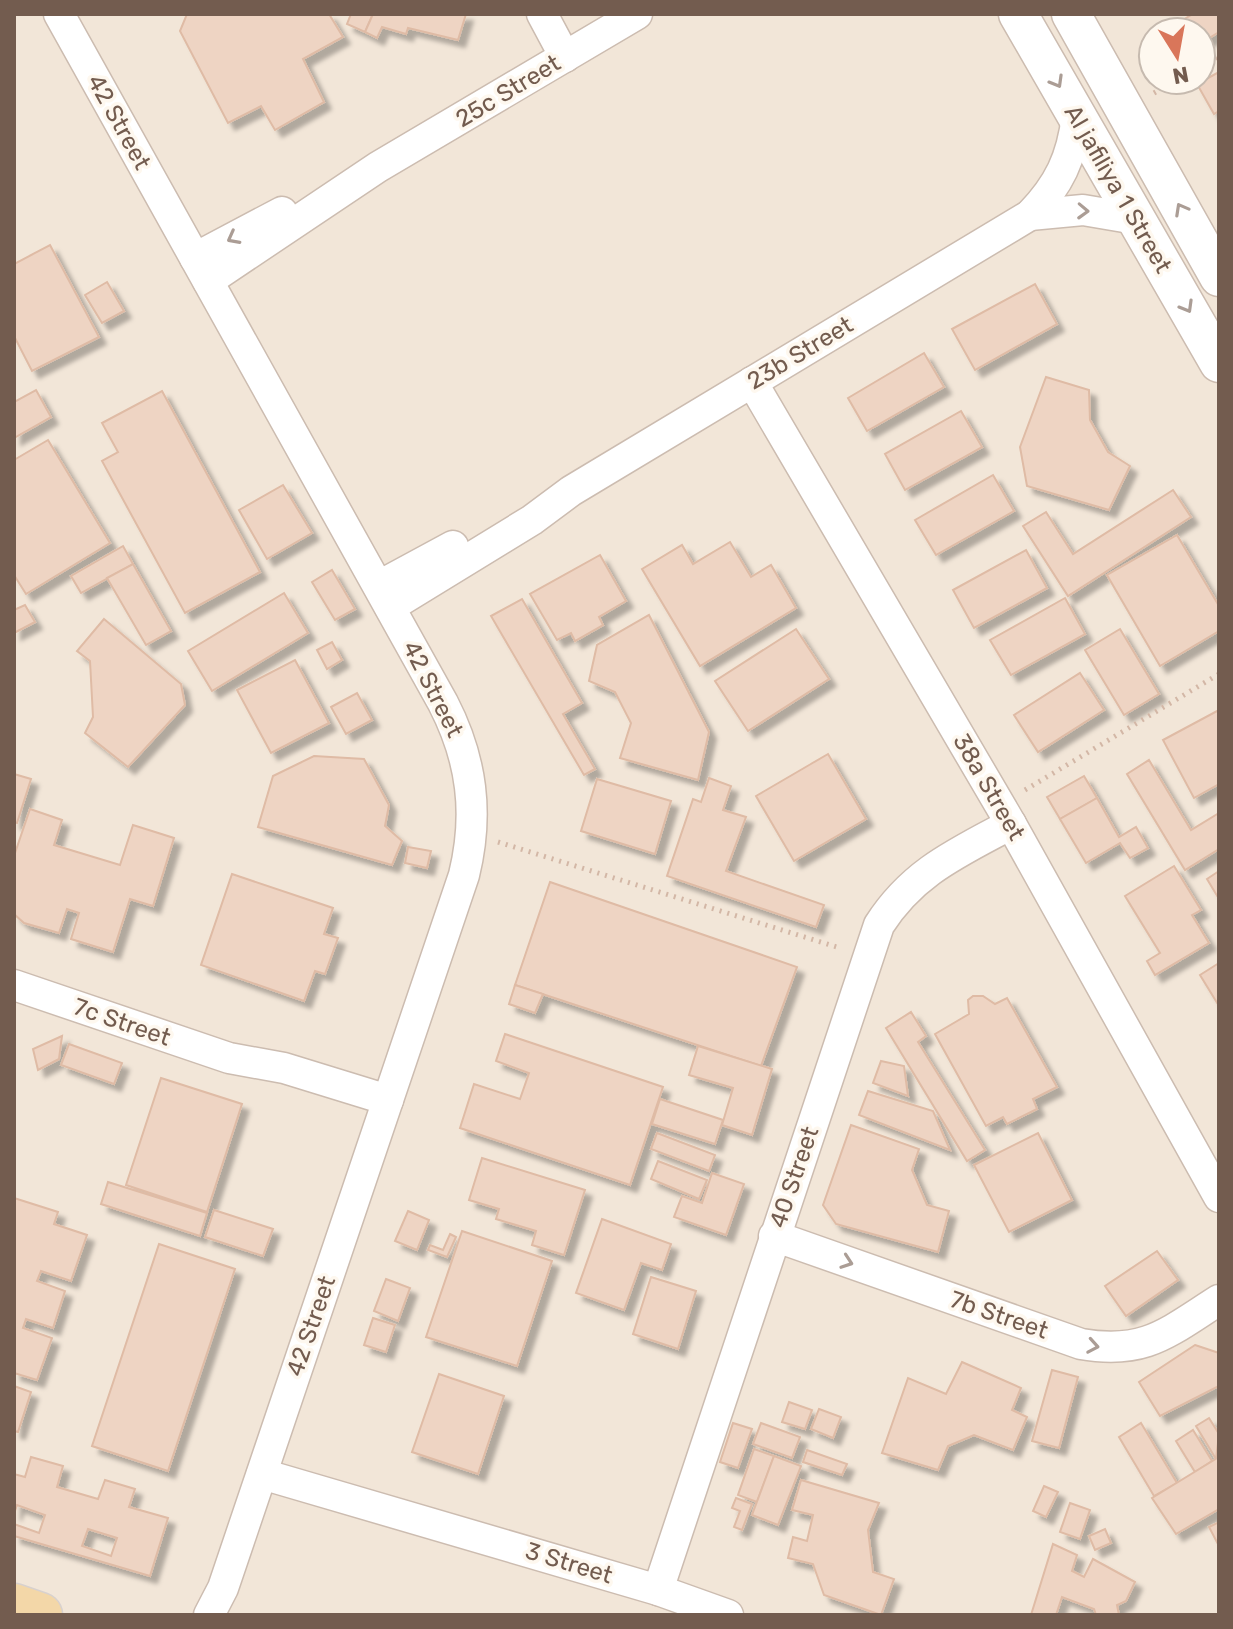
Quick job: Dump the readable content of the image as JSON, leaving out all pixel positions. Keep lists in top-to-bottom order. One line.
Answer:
{"streets":{"street":["25c Street","42 Street","Al jafiliya 1 Street","23b Street","38a Street","7c Street","40 Street","7b Street","3 Street"]},"crossings":[["25c Street","42 Street"],["42 Street","23b Street"],["42 Street","7c Street"],["42 Street","3 Street"],["Al jafiliya 1 Street","23b Street"],["23b Street","38a Street"],["38a Street","40 Street"],["40 Street","7b Street"],["40 Street","3 Street"]],"one_way":["7b Street"],"north":"bottom"}
